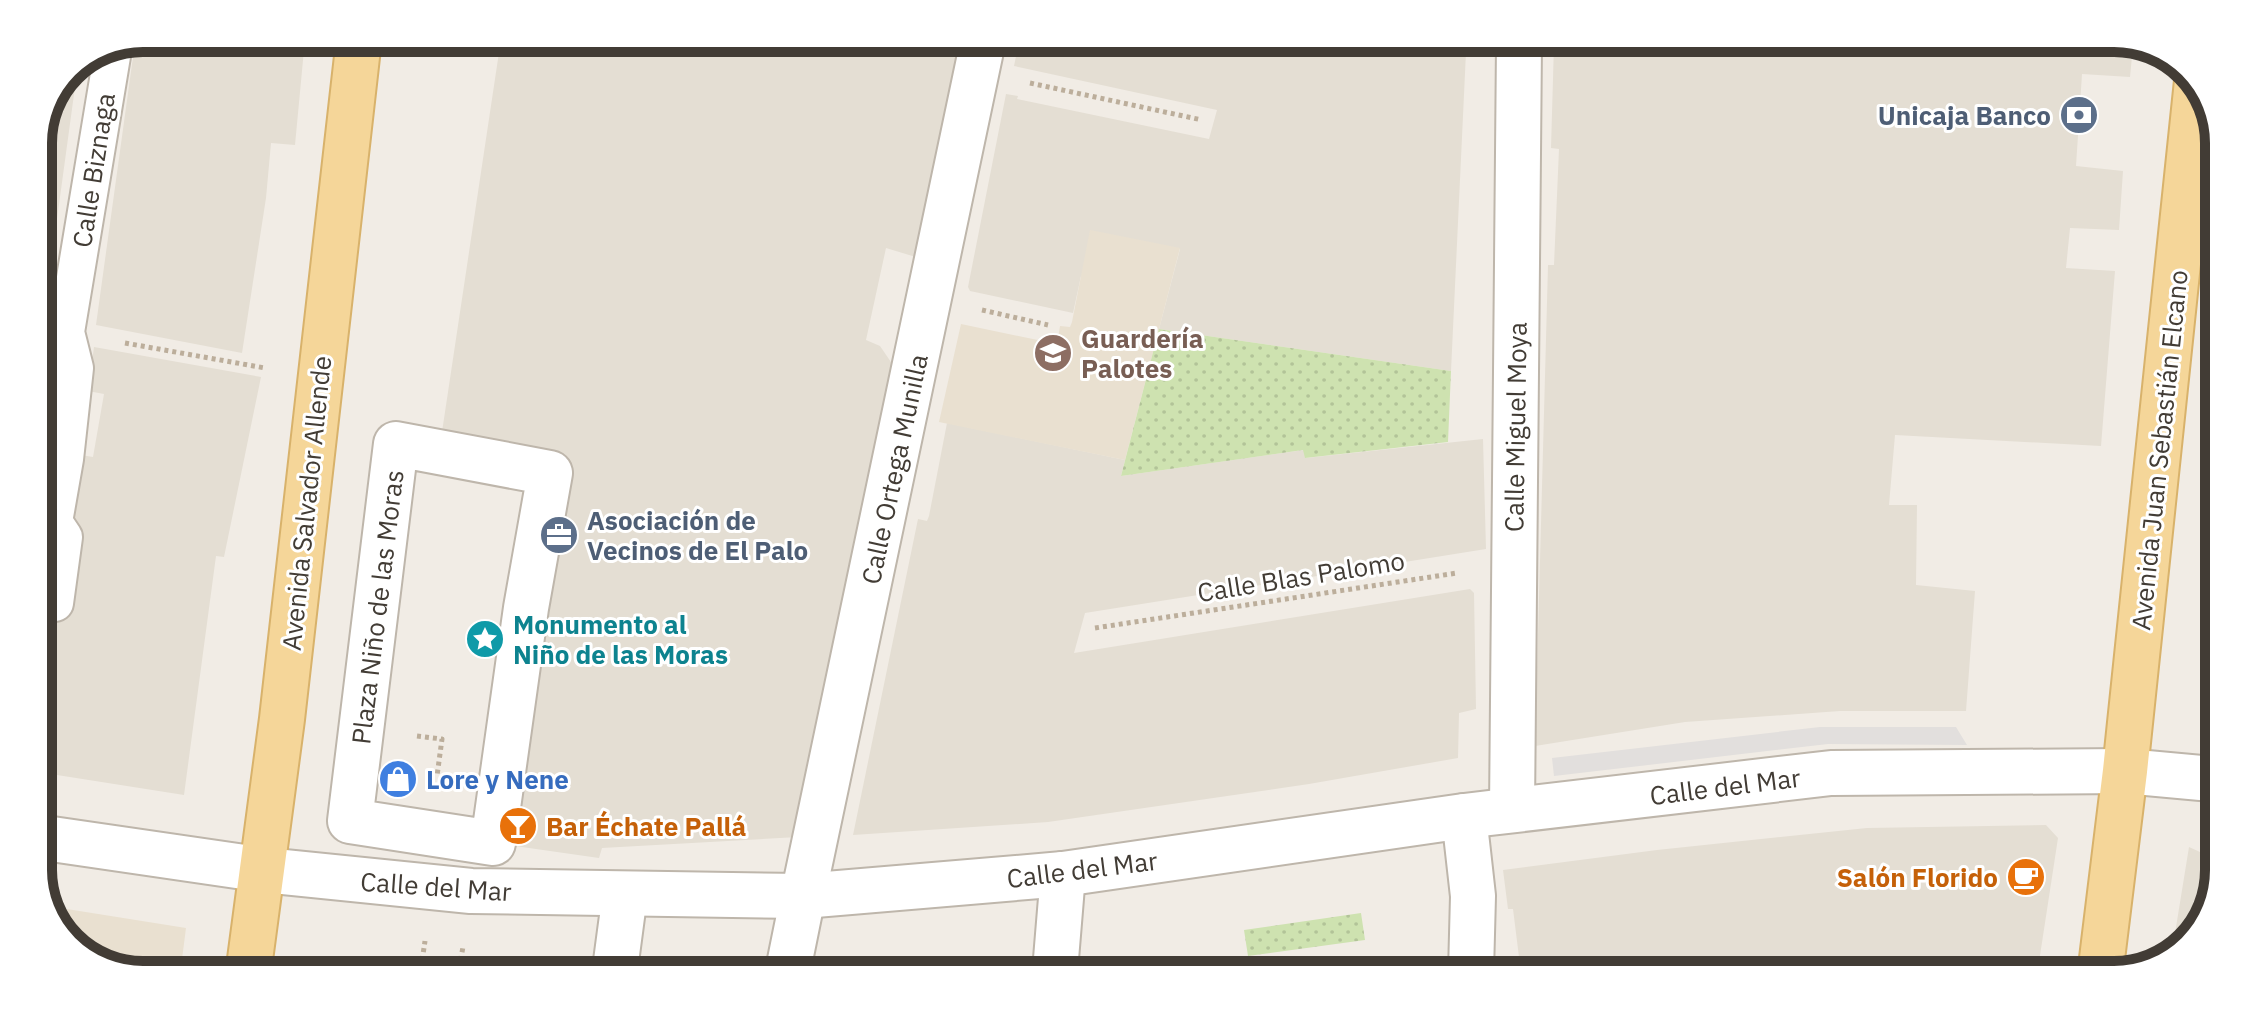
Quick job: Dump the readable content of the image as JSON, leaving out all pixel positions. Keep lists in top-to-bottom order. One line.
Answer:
{"streets":{"main road":["Avenida Juan Sebastián Elcano","Avenida Salvador Allende"],"street":["Calle Miguel Moya","Calle Ortega Munilla","Plaza Niño de las Moras","Calle del Mar"],"lane":["Calle Biznaga"],"path":["Calle Blas Palomo"]},"crossings":[["Calle Miguel Moya","Calle Blas Palomo"],["Calle Miguel Moya","Calle del Mar"],["Avenida Juan Sebastián Elcano","Calle del Mar"],["Calle Ortega Munilla","Calle del Mar"],["Avenida Salvador Allende","Calle del Mar"]],"places":{"bank":["Unicaja Banco"],"school or university":["Guardería Palotes"],"office":["Asociación de Vecinos de El Palo"],"place":["Monumento al Niño de las Moras"],"shop":["Lore y Nene"],"bar":["Bar Échate Pallá"],"cafe":["Salón Florido"]}}
